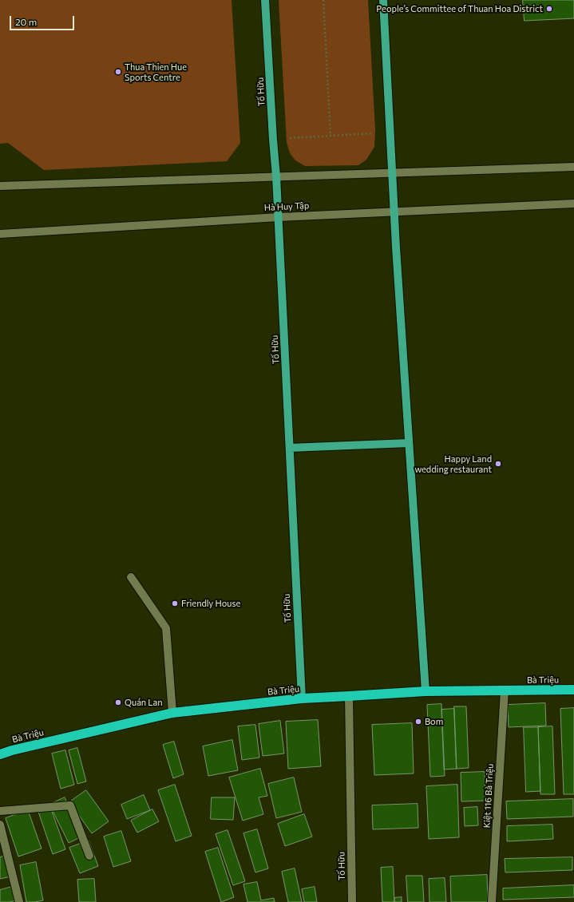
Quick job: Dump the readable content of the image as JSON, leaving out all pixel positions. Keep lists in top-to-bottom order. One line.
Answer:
{"streets":{"highway":["Bà Triệu"],"main road":["Tố Hữu"],"street":["Hà Huy Tập","Kiệt 116 Bà Triệu"]},"crossings":[["Tố Hữu","Hà Huy Tập"],["Tố Hữu","Bà Triệu"],["Bà Triệu","Kiệt 116 Bà Triệu"]],"places":["People’s Committee of Thuan Hoa District","Thua Thien Hue Sports Centre","Happy Land wedding restaurant","Friendly House","Quán Lan","Bom"],"scale_bar":"20 m"}
